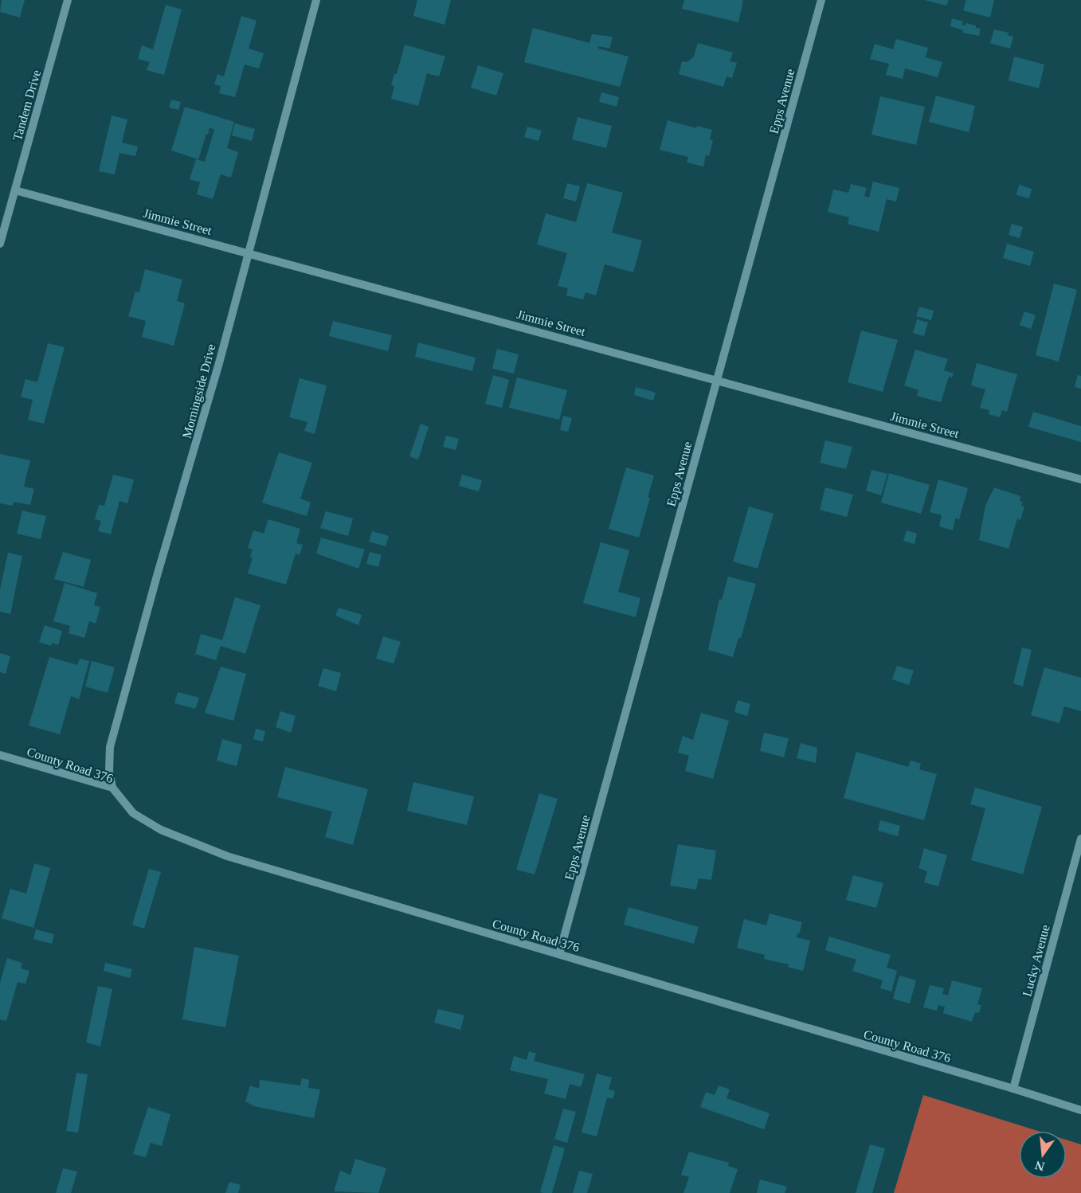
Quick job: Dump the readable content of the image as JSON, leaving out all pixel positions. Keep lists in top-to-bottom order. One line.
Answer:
{"streets":{"street":["Epps Avenue","Tandem Drive","Jimmie Street","Morningside Drive","County Road 376","Lucky Avenue"]},"crossings":[["Epps Avenue","Jimmie Street"],["Epps Avenue","County Road 376"],["Tandem Drive","Jimmie Street"],["Jimmie Street","Morningside Drive"],["Morningside Drive","County Road 376"],["County Road 376","Lucky Avenue"]],"north":"bottom"}
